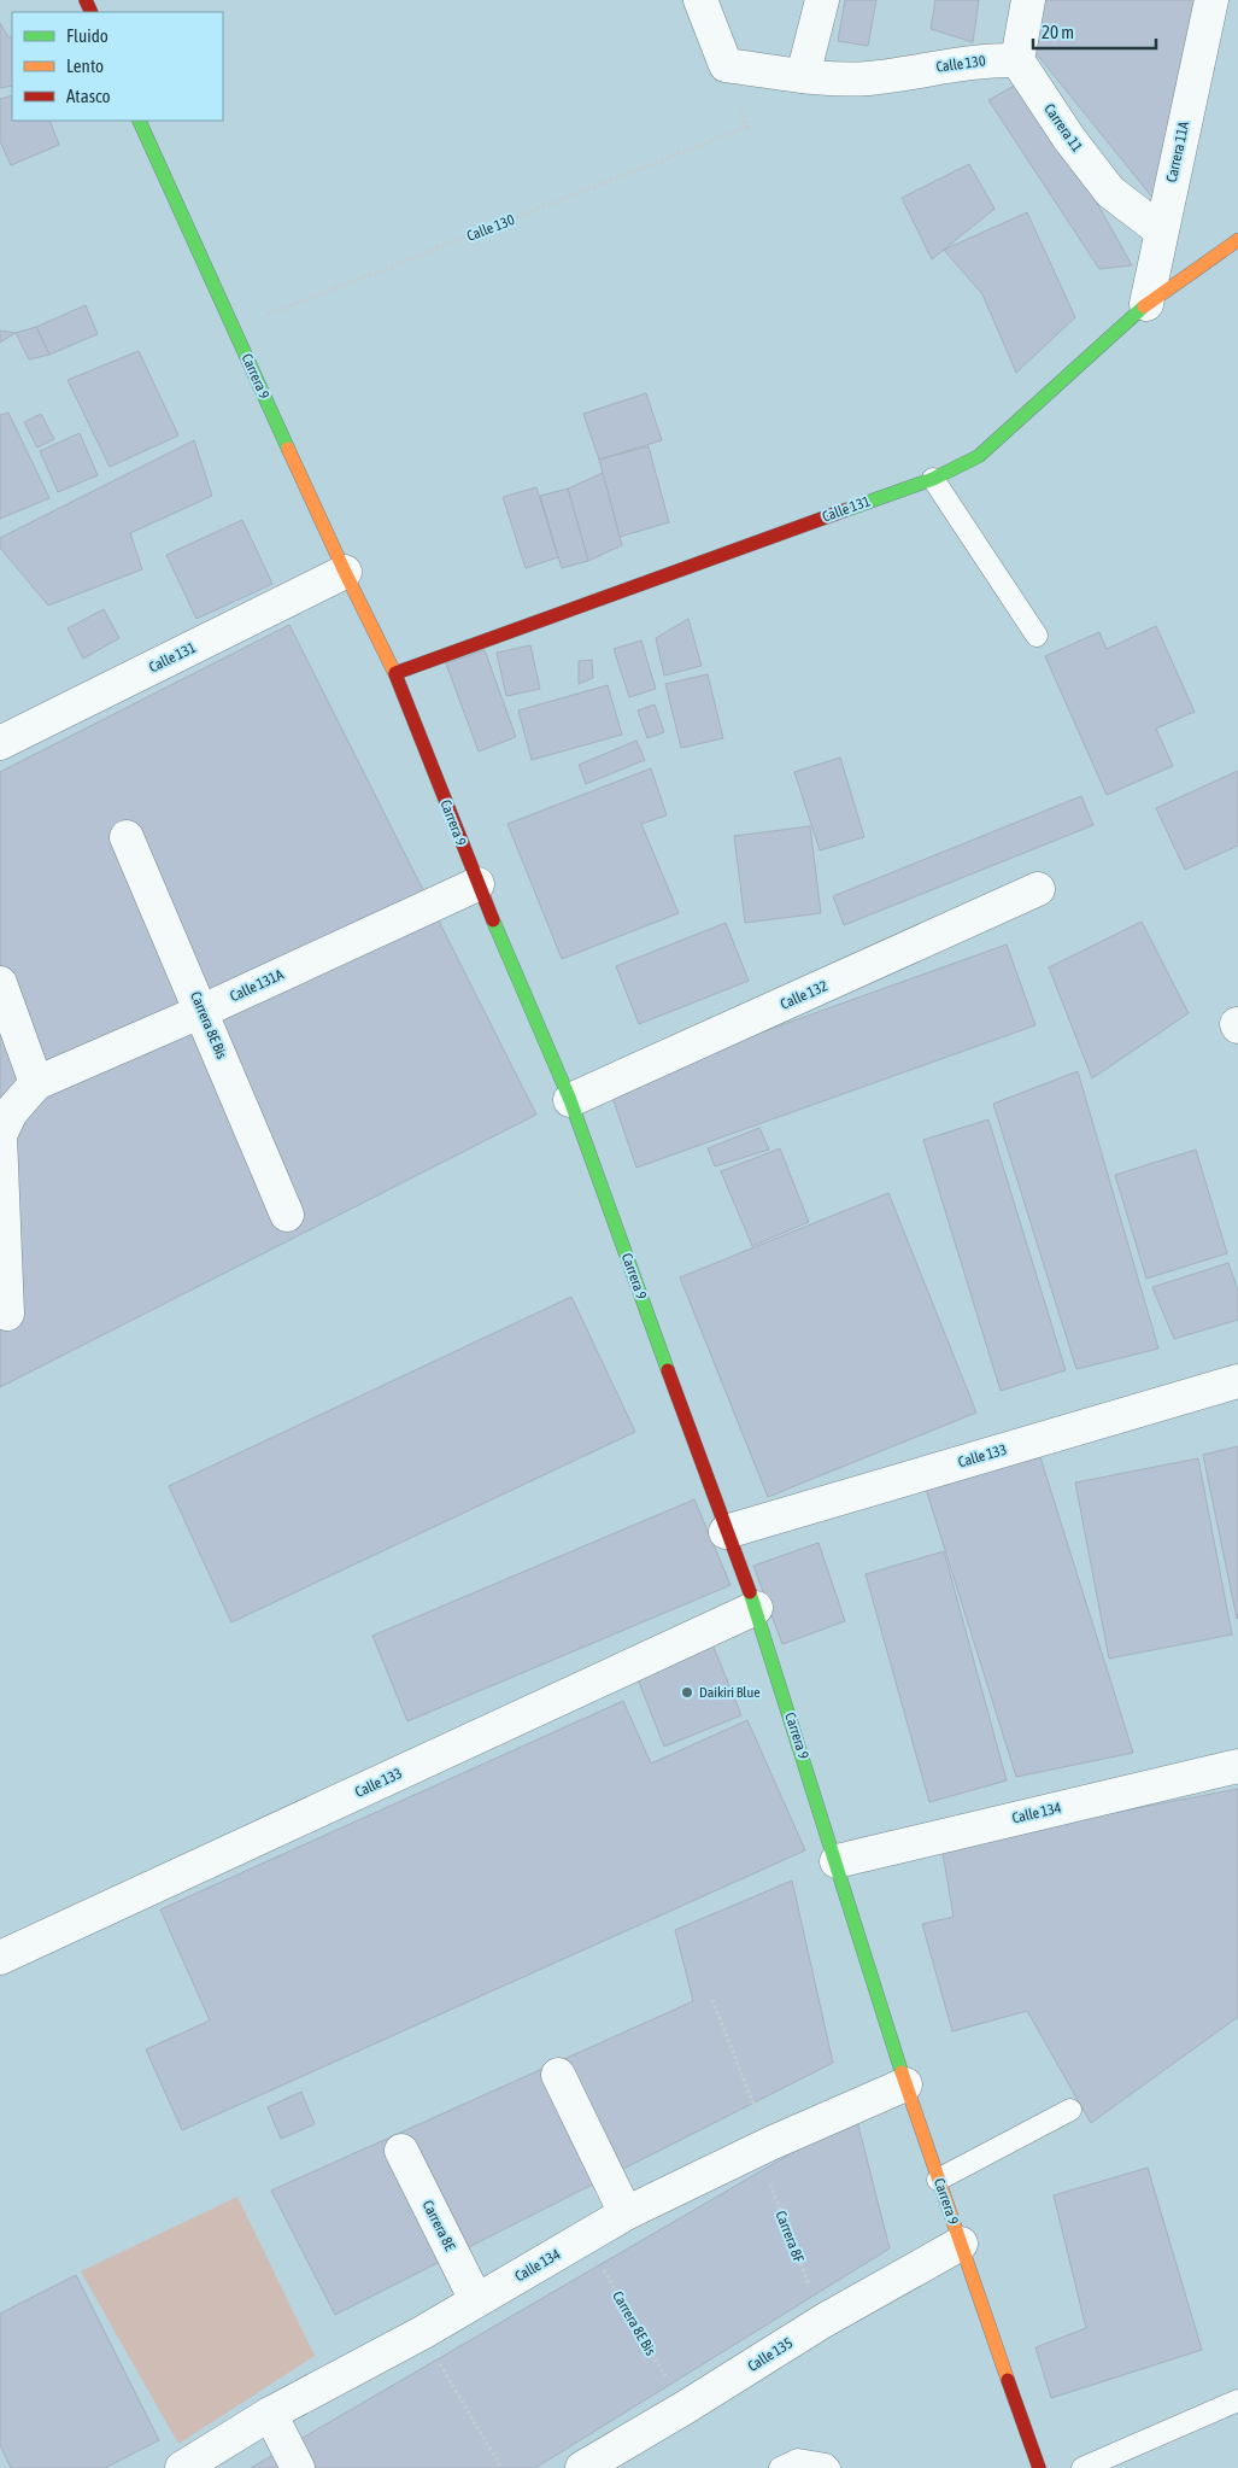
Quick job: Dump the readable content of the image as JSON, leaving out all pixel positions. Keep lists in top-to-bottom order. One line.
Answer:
{"streets":{"street":["Calle 130","Carrera 11","Carrera 11A","Carrera 9","Calle 131","Calle 131A","Calle 132","Carrera 8E Bis","Calle 133","Calle 134","Carrera 8E","Calle 135"],"path":["Carrera 8F"]},"crossings":[["Calle 130","Carrera 11"],["Calle 130","Carrera 9"],["Carrera 11","Carrera 11A"],["Carrera 11A","Calle 131"],["Carrera 9","Calle 131"],["Carrera 9","Calle 131A"],["Carrera 9","Calle 132"],["Carrera 9","Calle 133"],["Carrera 9","Calle 134"],["Carrera 9","Calle 135"],["Calle 131A","Carrera 8E Bis"],["Carrera 8E Bis","Calle 134"],["Carrera 8E Bis","Calle 135"],["Calle 134","Carrera 8E"],["Calle 134","Carrera 8F"],["Carrera 8F","Calle 135"]],"places":["Daikiri Blue"],"legend":["Fluido","Lento","Atasco"],"scale_bar":"20 m"}
